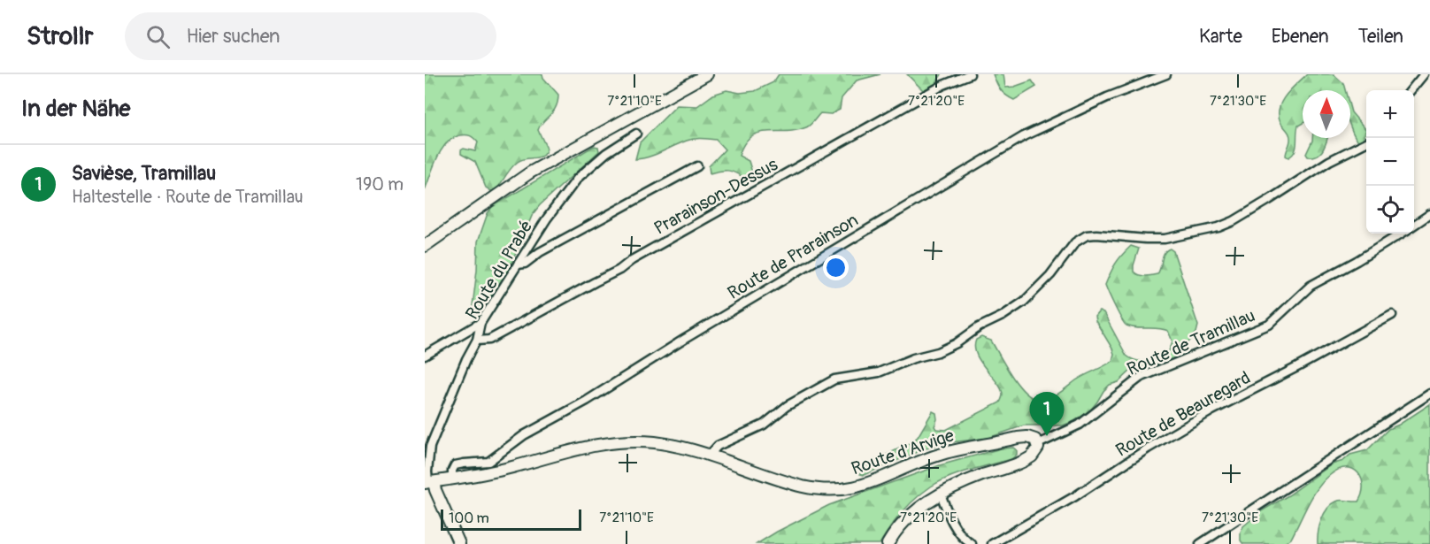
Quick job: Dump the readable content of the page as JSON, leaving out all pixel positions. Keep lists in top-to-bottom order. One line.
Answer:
{"streets":{"street":["Prarainson-Dessus","Route de Prarainson","Route du Prabé","Route de Tramillau","Route de Beauregard","Route d'Arvige"]},"crossings":[["Prarainson-Dessus","Route du Prabé"],["Route de Prarainson","Route d'Arvige"],["Route du Prabé","Route d'Arvige"],["Route de Tramillau","Route d'Arvige"]],"scale_bar":"100 m","north":"top","page":{"header":"Strollr","search":"Hier suchen","nav":["Karte","Ebenen","Teilen"],"heading":"In der Nähe","map_buttons":["+","−"],"list":[{"mark":"1","name":"Savièse, Tramillau","note":"Haltestelle · Route de Tramillau","value":"190 m"}],"pins":"1","scale":"100 m"},"coordinates":["7°21'10\"E","7°21'20\"E","7°21'30\"E"]}
